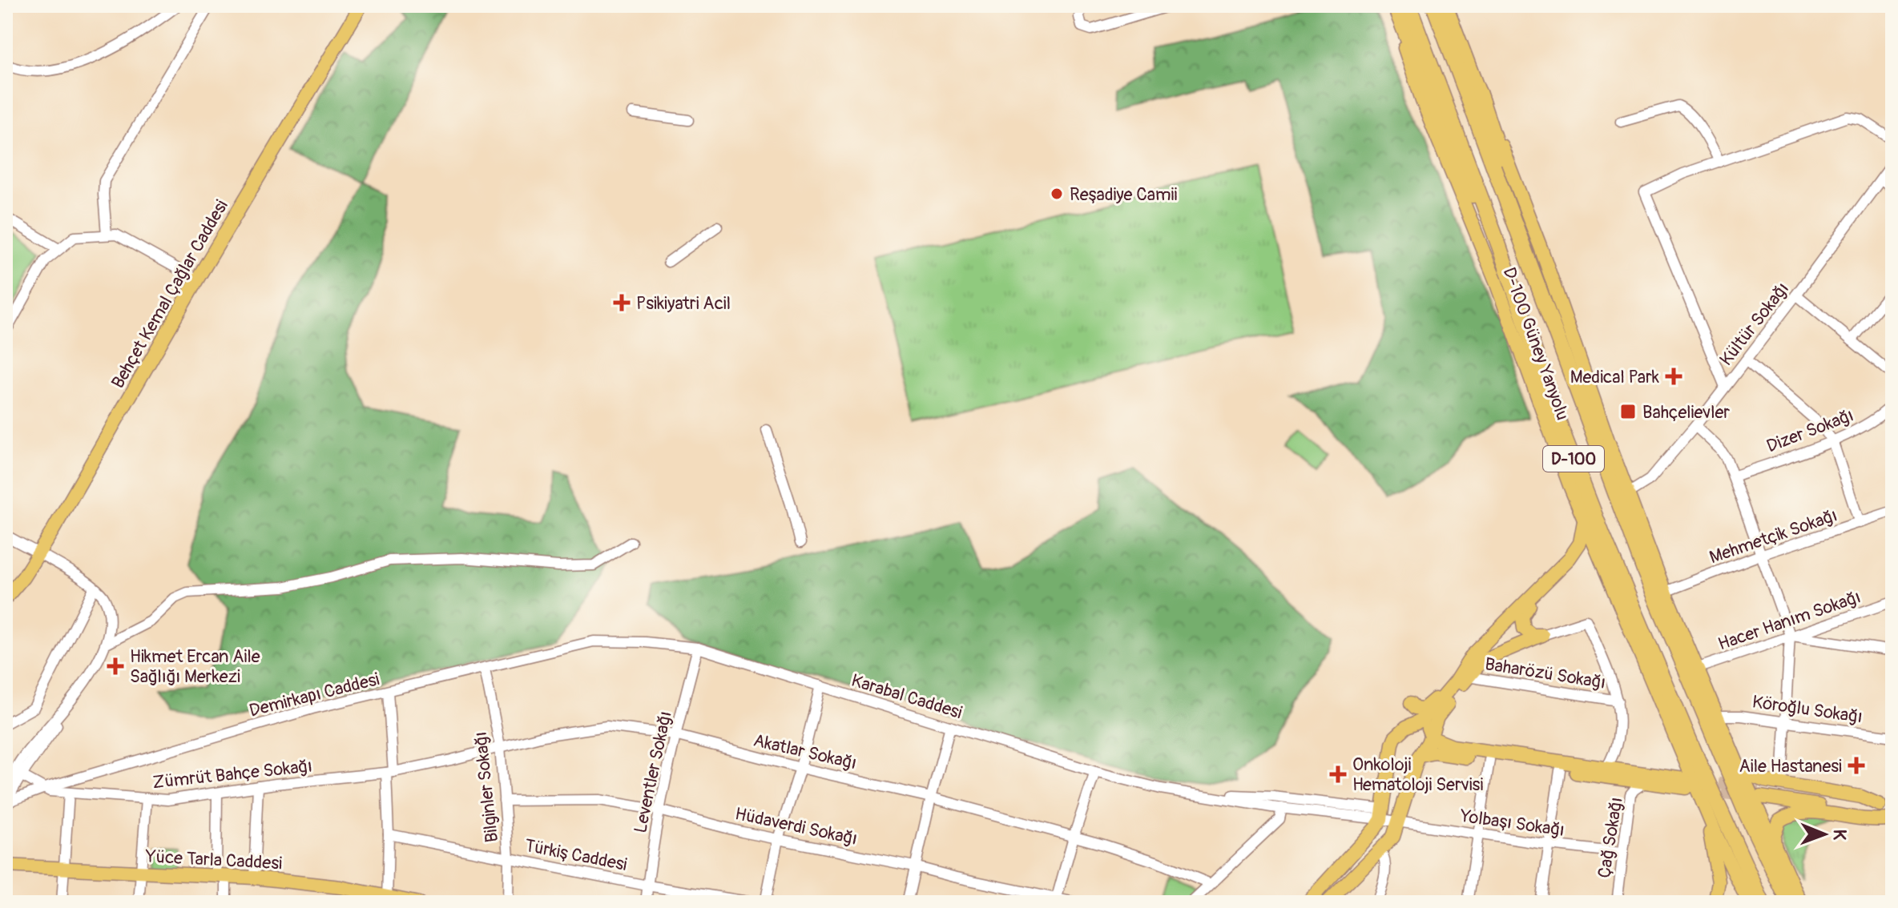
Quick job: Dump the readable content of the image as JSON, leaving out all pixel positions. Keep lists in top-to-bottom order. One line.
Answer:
{"streets":{"highway":["D-100"],"main road":["Behçet Kemal Çağlar Caddesi","D-100 Güney Yanyolu","Yüce Tarla Caddesi"],"street":["Kültür Sokağı","Dizer Sokağı","Mehmetçik Sokağı","Hacer Hanım Sokağı","Baharözü Sokağı","Demirkapı Caddesi","Karabal Caddesi","Köroğlu Sokağı","Akatlar Sokağı","Leventler Sokağı","Zümrüt Bahçe Sokağı","Bilginler Sokağı","Yolbaşı Sokağı","Hüdaverdi Sokağı","Çağ Sokağı","Türkiş Caddesi"]},"crossings":[["Demirkapı Caddesi","Karabal Caddesi"],["Demirkapı Caddesi","Zümrüt Bahçe Sokağı"],["Demirkapı Caddesi","Bilginler Sokağı"],["Karabal Caddesi","Leventler Sokağı"],["Karabal Caddesi","Yolbaşı Sokağı"],["Akatlar Sokağı","Leventler Sokağı"],["Akatlar Sokağı","Zümrüt Bahçe Sokağı"],["Akatlar Sokağı","Bilginler Sokağı"],["Leventler Sokağı","Hüdaverdi Sokağı"],["Leventler Sokağı","Türkiş Caddesi"],["Bilginler Sokağı","Hüdaverdi Sokağı"],["Bilginler Sokağı","Türkiş Caddesi"],["Yolbaşı Sokağı","Çağ Sokağı"]],"places":{"other":["Reşadiye Camii"],"health":["Psikiyatri Acil","Medical Park","Hikmet Ercan Aile Sağlığı Merkezi","Aile Hastanesi","Onkoloji Hematoloji Servisi"],"transit":["Bahçelievler"]},"north":"right"}
